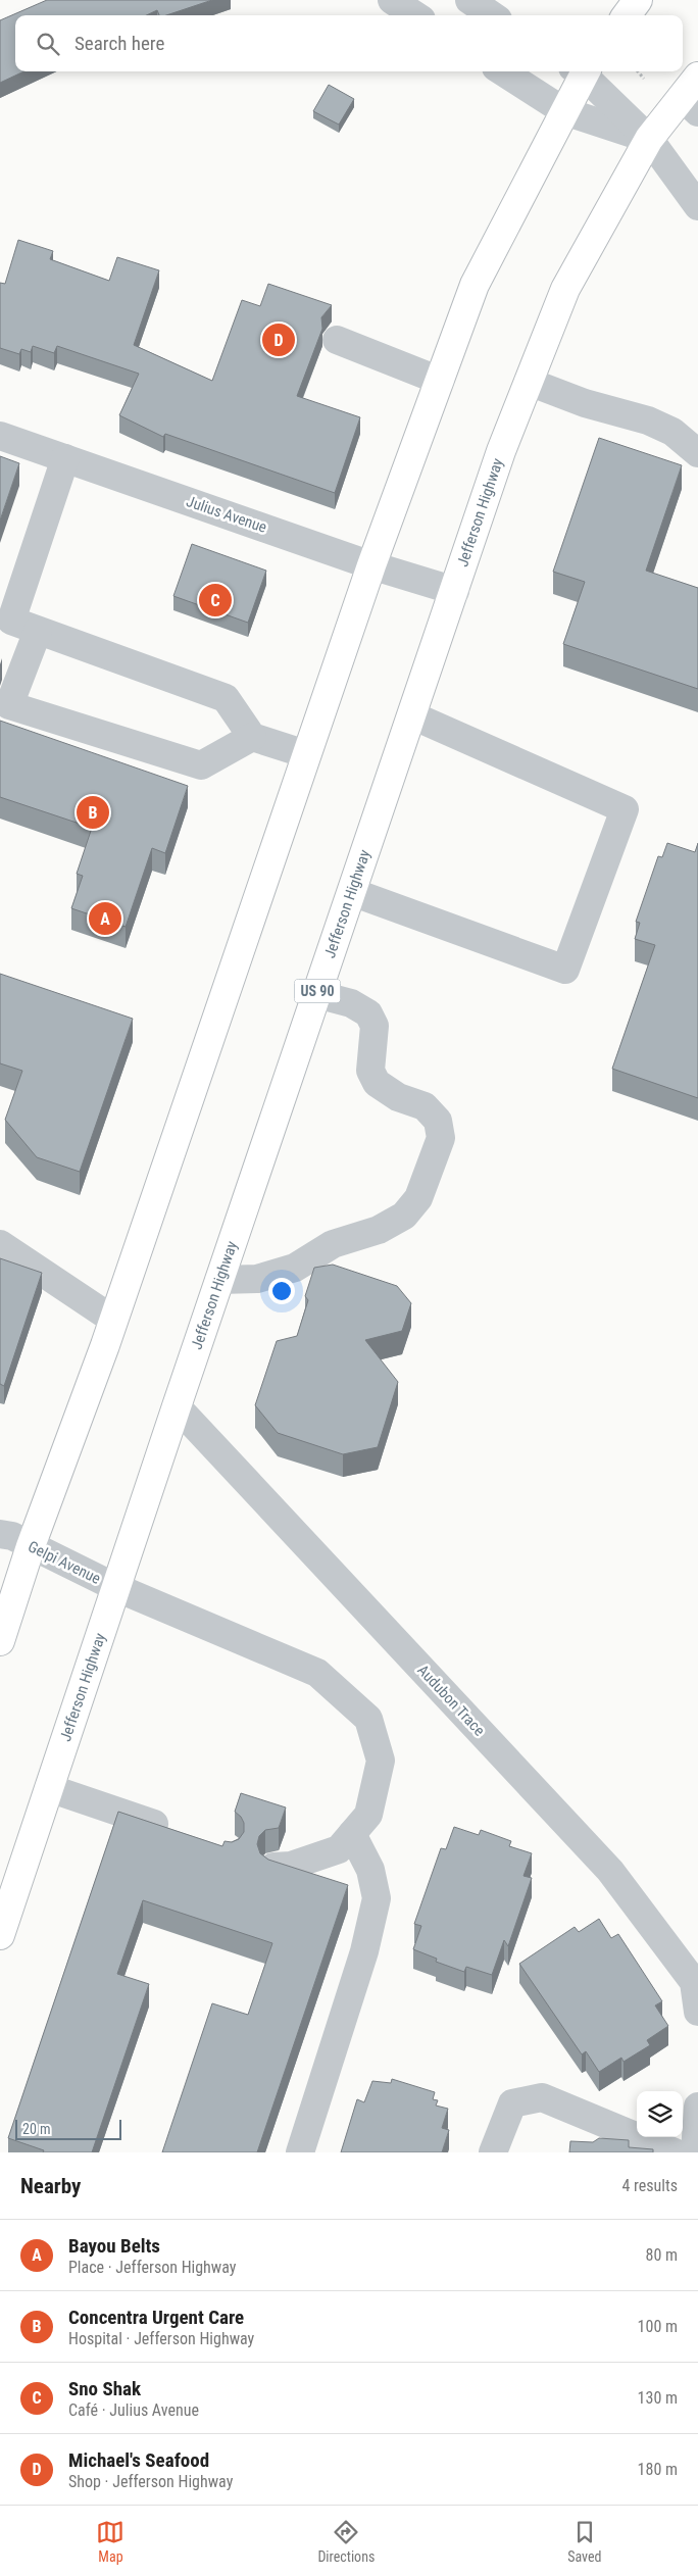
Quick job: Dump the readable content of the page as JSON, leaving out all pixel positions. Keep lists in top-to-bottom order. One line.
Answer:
{"streets":{"main road":["Jefferson Highway","US 90"],"street":["Julius Avenue","Gelpi Avenue","Audubon Trace"]},"crossings":[["Jefferson Highway","Julius Avenue"],["Jefferson Highway","Gelpi Avenue"],["Jefferson Highway","Audubon Trace"]],"scale_bar":"20 m","page":{"search":"Search here","pins":["D","C","B","A"],"scale":"20 m","heading":["Nearby","4 results"],"list":[{"mark":"A","name":"Bayou Belts","note":"Place · Jefferson Highway","value":"80 m"},{"mark":"B","name":"Concentra Urgent Care","note":"Hospital · Jefferson Highway","value":"100 m"},{"mark":"C","name":"Sno Shak","note":"Café · Julius Avenue","value":"130 m"},{"mark":"D","name":"Michael's Seafood","note":"Shop · Jefferson Highway","value":"180 m"}],"nav":["Map","Directions","Saved"]}}
